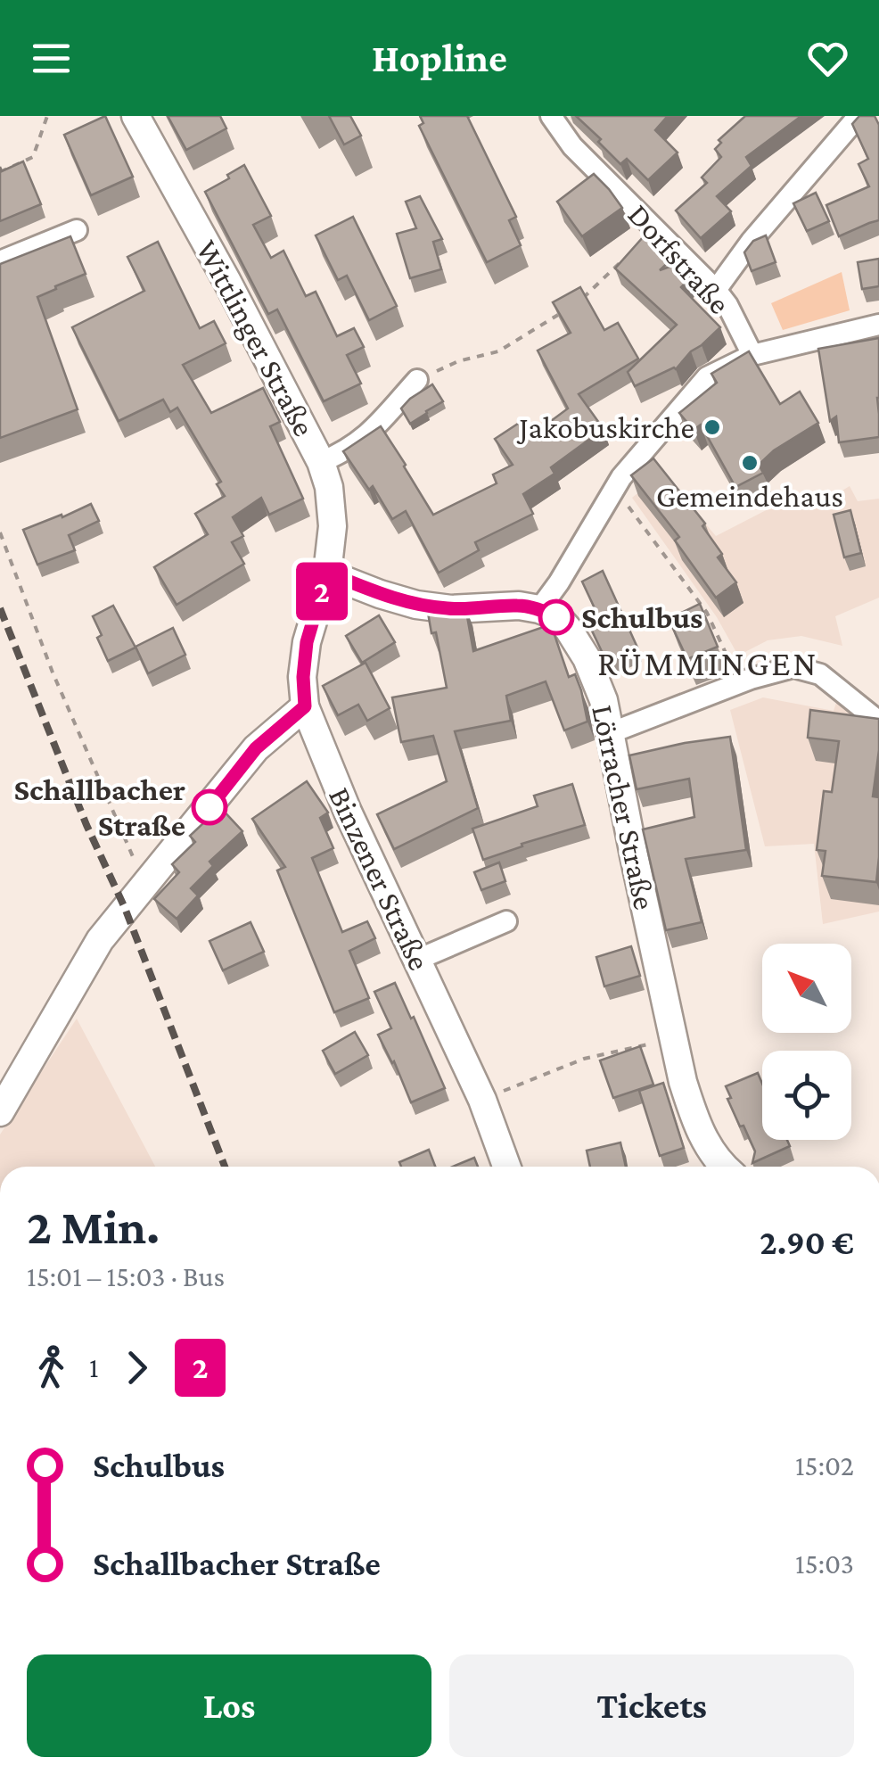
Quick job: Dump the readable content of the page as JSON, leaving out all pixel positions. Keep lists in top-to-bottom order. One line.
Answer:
{"streets":{"street":["Dorfstraße","Wittlinger Straße","Lörracher Straße","Binzener Straße"]},"crossings":[["Wittlinger Straße","Binzener Straße"]],"districts":["RÜMMINGEN"],"places":["Jakobuskirche","Gemeindehaus","Schulbus","Schallbacher Straße"],"lines":["bus line 2"],"north":"top left","page":{"header":"Hopline","on_map":"2","heading":["2 Min.","15:01 – 15:03 · Bus","2.90 €"],"legs":["1","2"],"list":[{"name":"Schulbus","value":"15:02"},{"name":"Schallbacher Straße","value":"15:03"}],"buttons":["Los","Tickets"]}}
